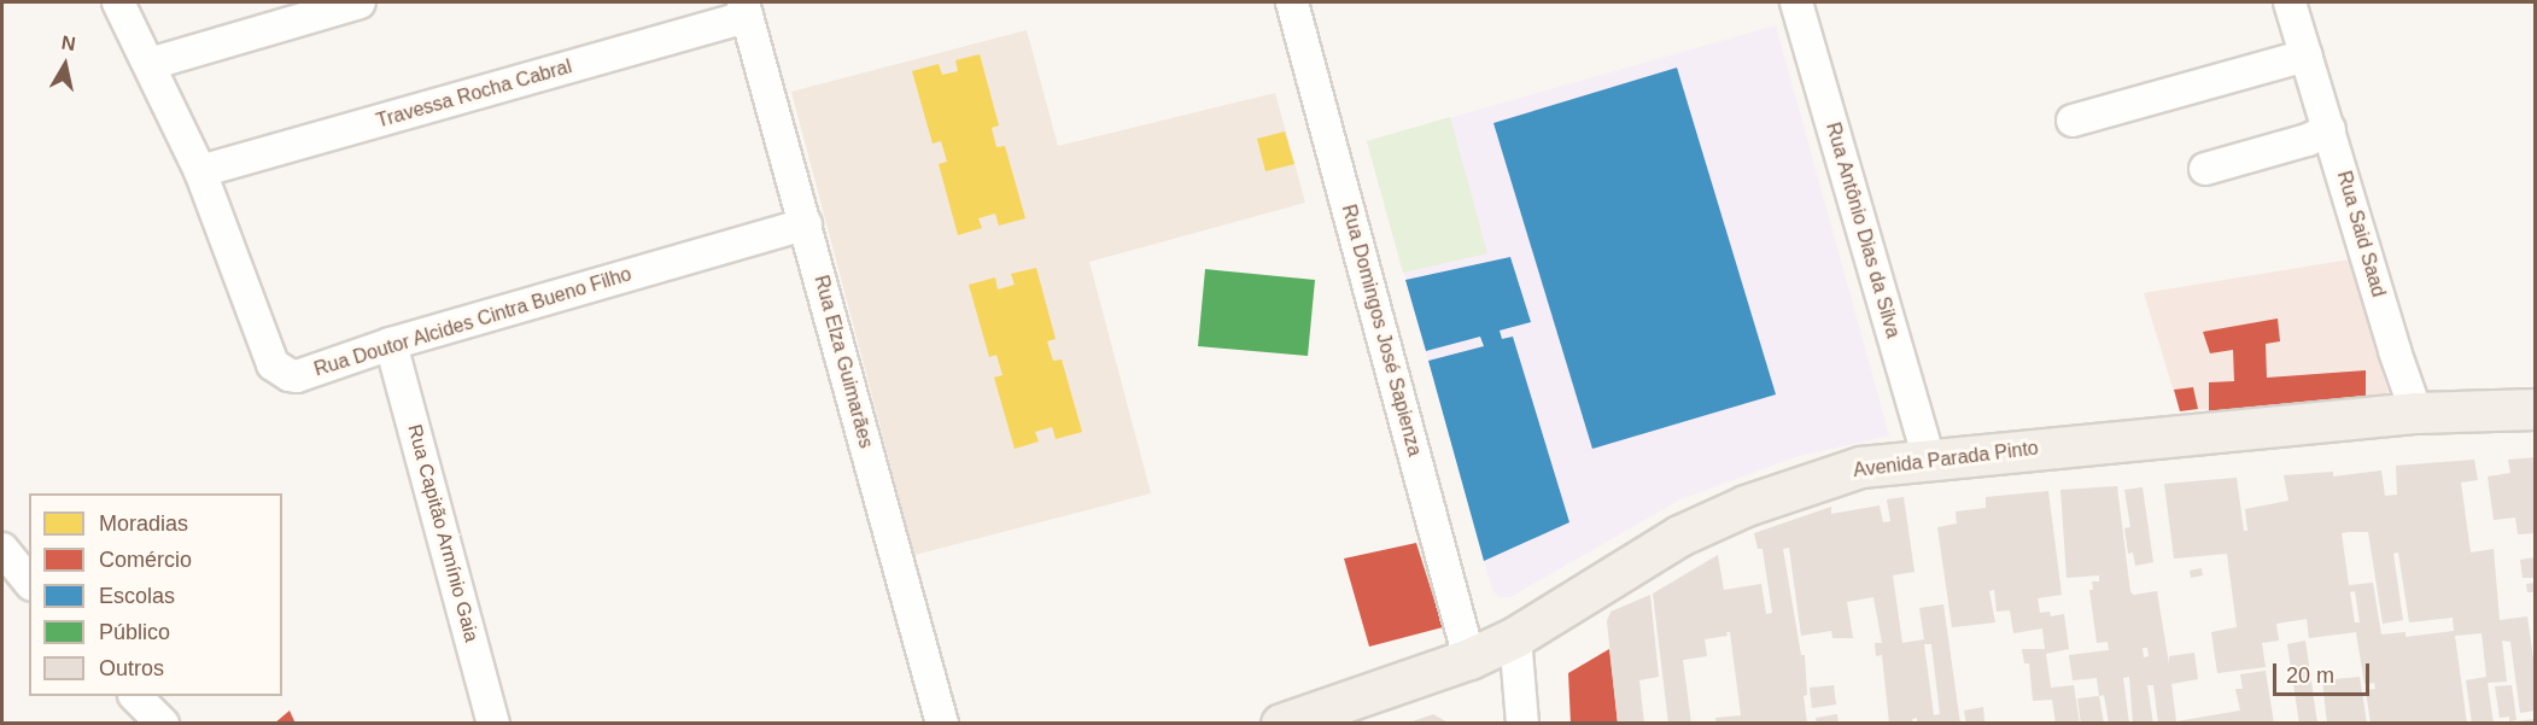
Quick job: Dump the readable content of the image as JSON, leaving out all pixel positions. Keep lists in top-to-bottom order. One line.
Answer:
{"streets":{"main road":["Avenida Parada Pinto"],"street":["Travessa Rocha Cabral","Rua Antônio Dias da Silva","Rua Said Saad","Rua Doutor Alcides Cintra Bueno Filho","Rua Domingos José Sapienza","Rua Elza Guimarães","Rua Capitão Armínio Gaia"]},"crossings":[["Travessa Rocha Cabral","Rua Doutor Alcides Cintra Bueno Filho"],["Travessa Rocha Cabral","Rua Elza Guimarães"],["Rua Antônio Dias da Silva","Avenida Parada Pinto"],["Rua Said Saad","Avenida Parada Pinto"],["Rua Doutor Alcides Cintra Bueno Filho","Rua Elza Guimarães"],["Rua Doutor Alcides Cintra Bueno Filho","Rua Capitão Armínio Gaia"],["Rua Domingos José Sapienza","Avenida Parada Pinto"]],"legend":["Moradias","Comércio","Escolas","Público","Outros"],"scale_bar":"20 m","north":"top"}
